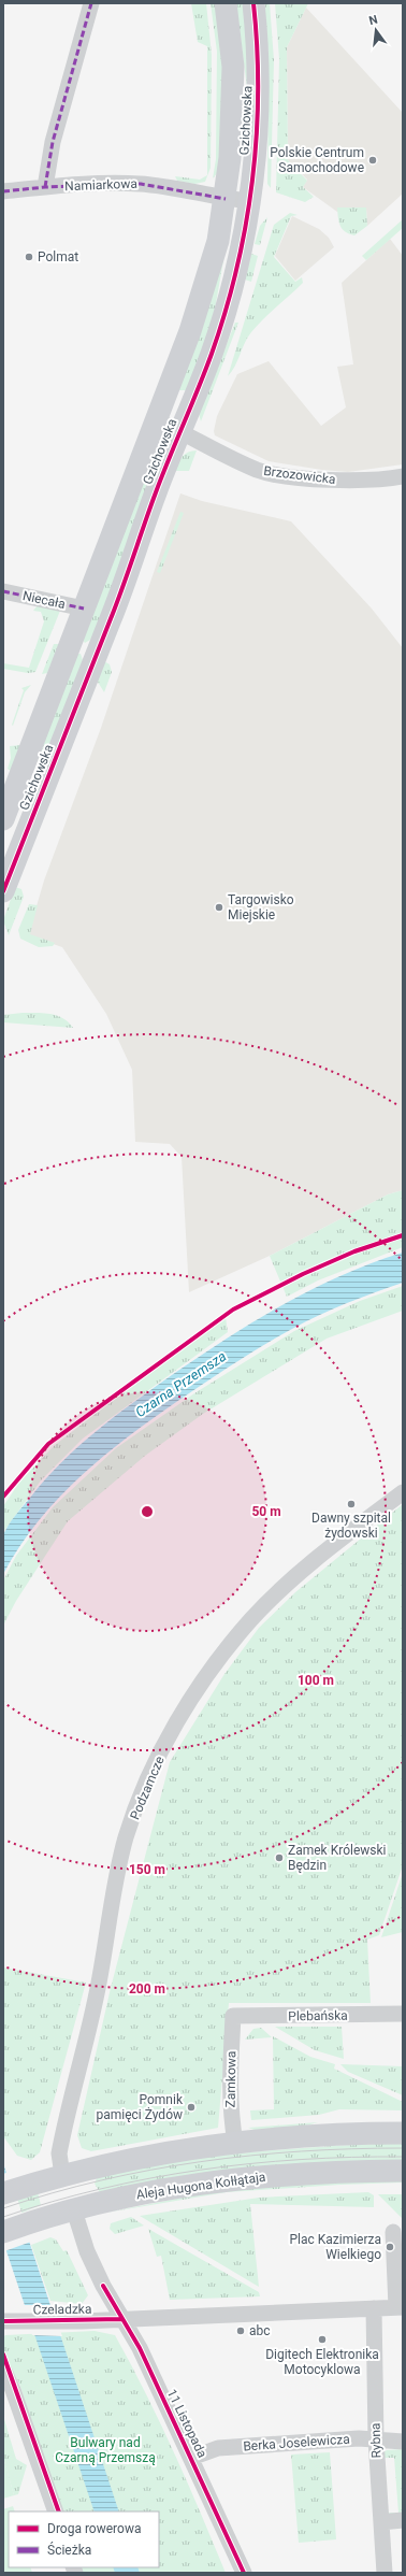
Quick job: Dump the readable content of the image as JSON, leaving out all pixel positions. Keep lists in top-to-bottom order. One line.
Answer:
{"streets":{"street":["Gzichowska","Namiarkowa","Brzozowicka","Niecała","Podzamcze","Plebańska","Zamkowa","Aleja Hugona Kołłątaja","Czeladzka","11 Listopada","Rybna","Berka Joselewicza"]},"crossings":[["Gzichowska","Namiarkowa"],["Gzichowska","Brzozowicka"],["Gzichowska","Niecała"],["Plebańska","Zamkowa"],["Aleja Hugona Kołłątaja","11 Listopada"],["Czeladzka","11 Listopada"],["Czeladzka","Rybna"],["11 Listopada","Berka Joselewicza"],["Rybna","Berka Joselewicza"]],"water":["Czarna Przemsza"],"parks":["Bulwary nad Czarną Przemszą"],"places":["Polskie Centrum Samochodowe","Polmat","Targowisko Miejskie","Dawny szpital żydowski","Zamek Królewski Będzin","Pomnik pamięci Żydów","Plac Kazimierza Wielkiego","abc","Digitech Elektronika Motocyklowa"],"legend":["Droga rowerowa","Ścieżka"],"north":"top","rings":["50 m","100 m","150 m","200 m"]}
